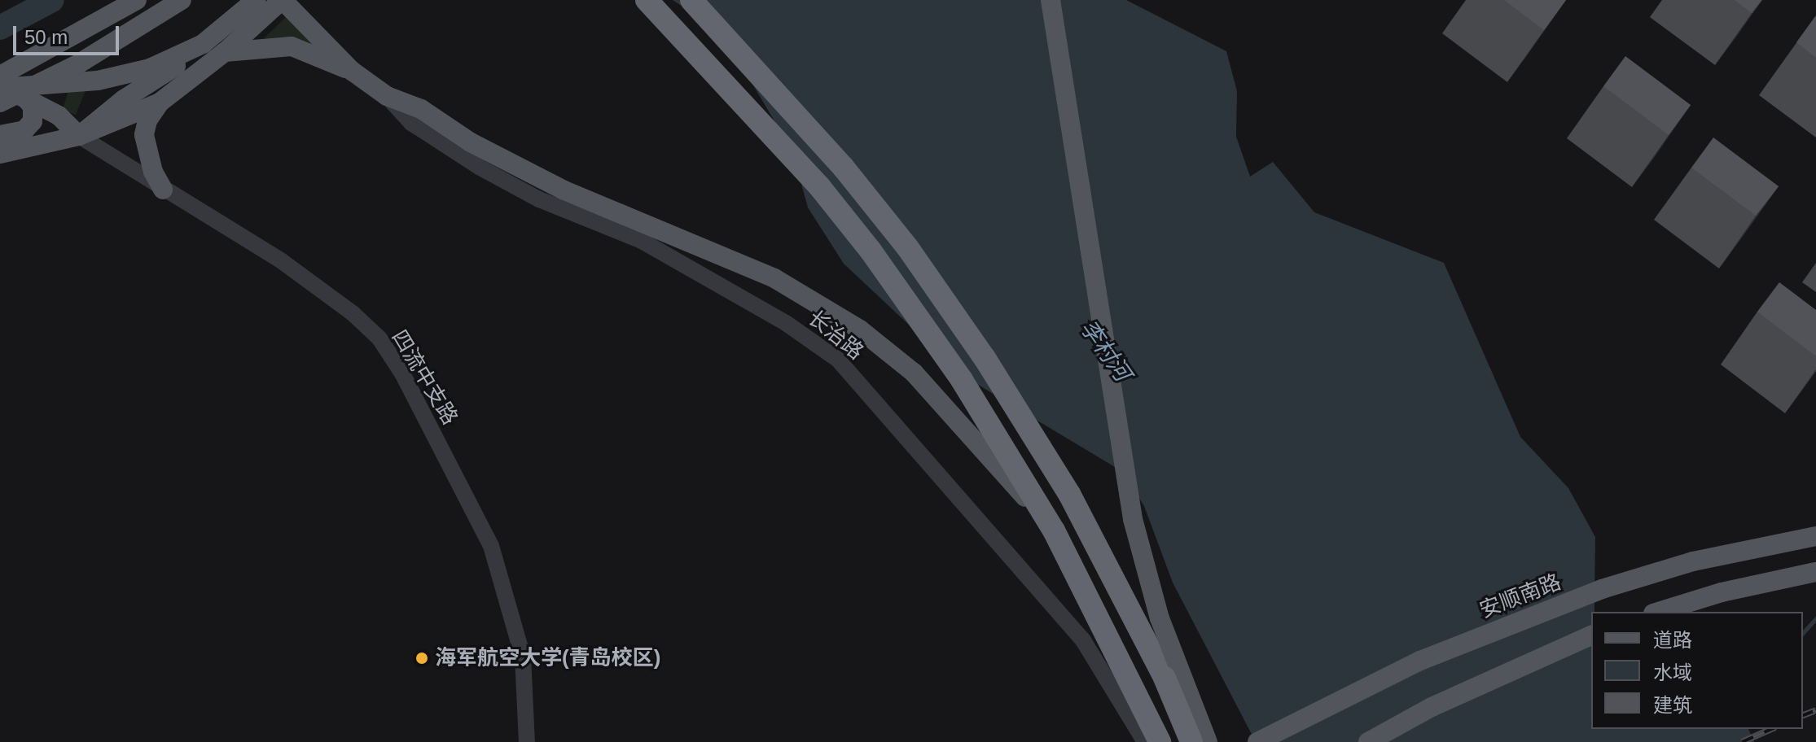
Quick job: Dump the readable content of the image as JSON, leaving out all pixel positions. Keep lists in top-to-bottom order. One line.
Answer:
{"streets":{"main road":["安顺南路"],"street":["长治路","四流中支路"]},"water":["李村河"],"places":["海军航空大学(青岛校区)"],"legend":["道路","水域","建筑"],"scale_bar":"50 m"}
